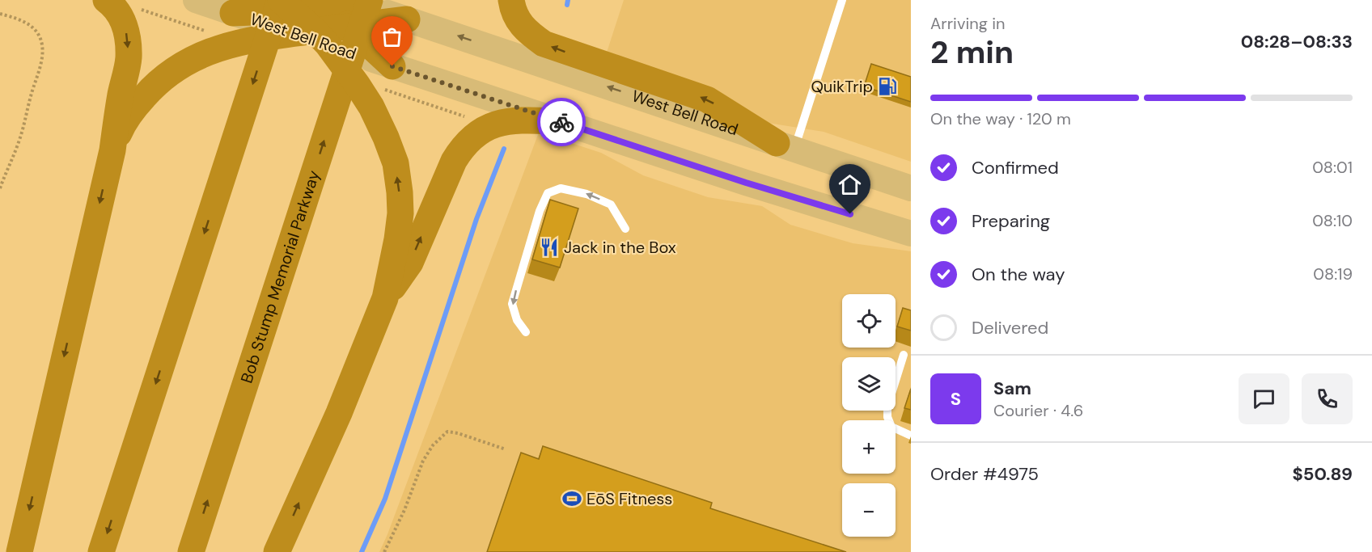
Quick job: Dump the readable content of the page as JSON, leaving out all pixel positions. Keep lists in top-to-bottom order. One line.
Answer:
{"streets":{"highway":["Bob Stump Memorial Parkway"],"main road":["West Bell Road"]},"places":{"fuel station":["QuikTrip"],"restaurant":["Jack in the Box"],"sports":["EōS Fitness"]},"page":{"heading":["2 min","Arriving in","08:28–08:33"],"panel":["Sam","Courier · 4.6","Order #4975","$50.89"],"bar":"On the way · 120 m","list":[["Confirmed","08:01"],["Preparing","08:10"],["On the way","08:19"],"Delivered"],"map_buttons":["+","−"],"round":"S"}}
